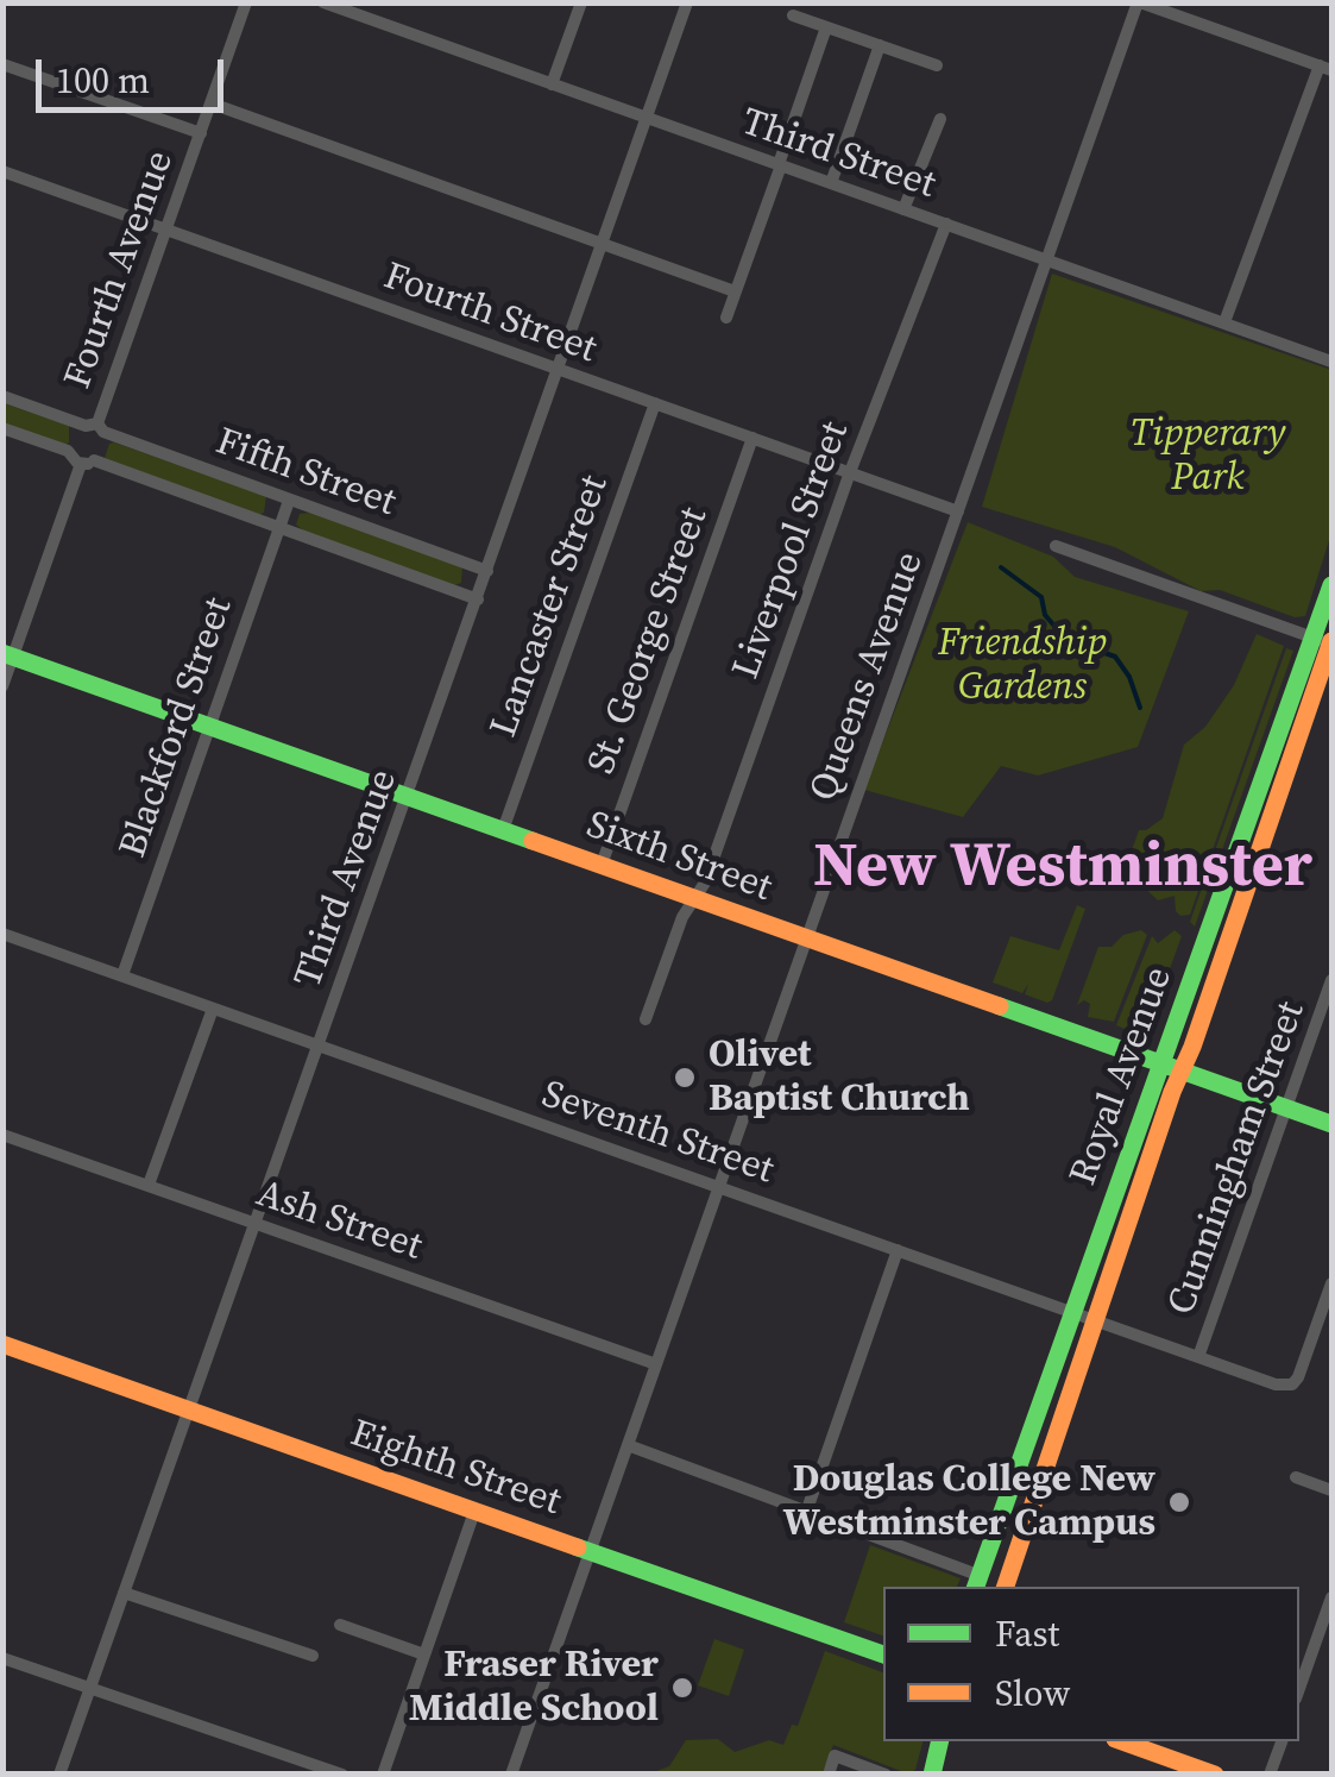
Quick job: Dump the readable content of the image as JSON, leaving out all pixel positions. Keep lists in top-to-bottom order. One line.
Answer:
{"streets":{"street":["Third Street","Fourth Avenue","Fourth Street","Fifth Street","Liverpool Street","Lancaster Street","St. George Street","Queens Avenue","Blackford Street","Sixth Street","Third Avenue","Royal Avenue","Seventh Street","Cunningham Street","Ash Street","Eighth Street"]},"crossings":[["Third Street","Liverpool Street"],["Third Street","Queens Avenue"],["Third Street","Third Avenue"],["Fourth Avenue","Fourth Street"],["Fourth Avenue","Fifth Street"],["Fourth Street","Liverpool Street"],["Fourth Street","Lancaster Street"],["Fourth Street","St. George Street"],["Fourth Street","Queens Avenue"],["Fourth Street","Third Avenue"],["Fifth Street","Blackford Street"],["Fifth Street","Third Avenue"],["Liverpool Street","Sixth Street"],["Lancaster Street","Sixth Street"],["St. George Street","Sixth Street"],["Queens Avenue","Sixth Street"],["Queens Avenue","Seventh Street"],["Queens Avenue","Ash Street"],["Queens Avenue","Eighth Street"],["Blackford Street","Sixth Street"],["Blackford Street","Seventh Street"],["Sixth Street","Third Avenue"],["Sixth Street","Royal Avenue"],["Sixth Street","Cunningham Street"],["Third Avenue","Seventh Street"],["Third Avenue","Ash Street"],["Third Avenue","Eighth Street"],["Royal Avenue","Seventh Street"],["Seventh Street","Cunningham Street"]],"districts":["New Westminster"],"parks":["Tipperary Park","Friendship Gardens"],"places":["Olivet Baptist Church","Douglas College New Westminster Campus","Fraser River Middle School"],"legend":["Fast","Slow"],"scale_bar":"100 m"}
